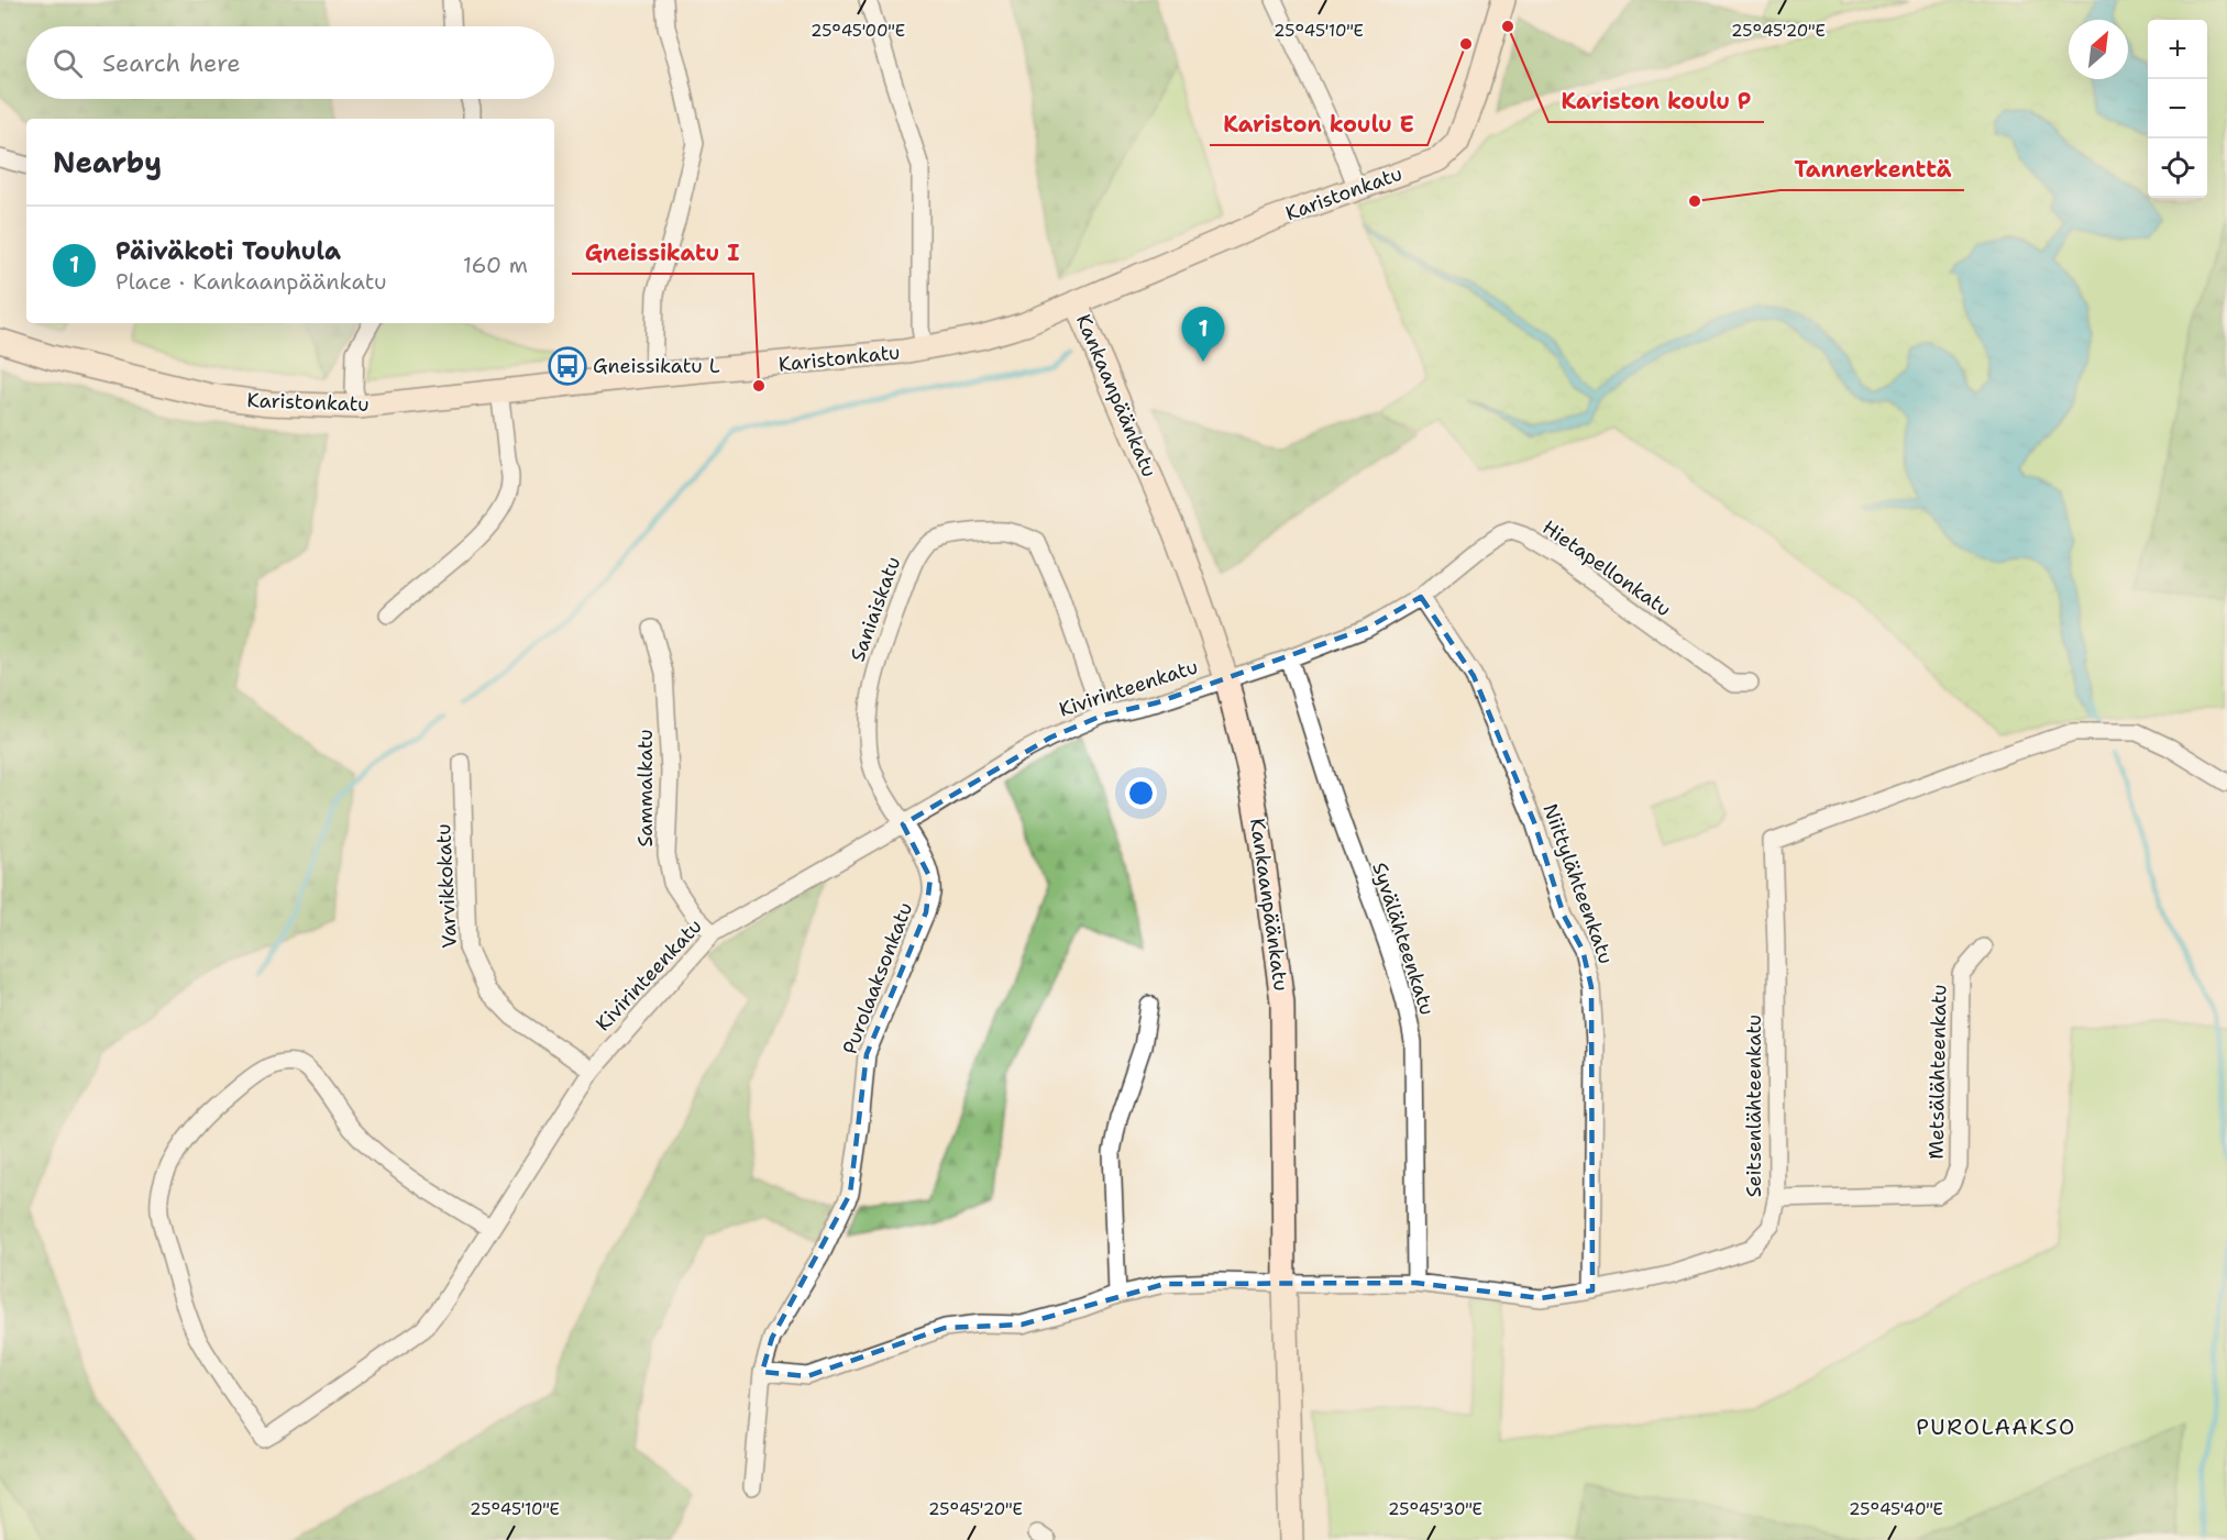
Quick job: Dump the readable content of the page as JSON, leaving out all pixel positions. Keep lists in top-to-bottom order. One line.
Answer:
{"streets":{"street":["Karistonkatu","Kankaanpäänkatu","Hietapellonkatu","Saniaiskatu","Kivirinteenkatu","Sammalkatu","Niittylähteenkatu","Varvikkokatu","Syvälähteenkatu","Purolaaksonkatu","Metsälähteenkatu","Seitsenlähteenkatu"]},"crossings":[["Karistonkatu","Kankaanpäänkatu"],["Kankaanpäänkatu","Hietapellonkatu"],["Kankaanpäänkatu","Kivirinteenkatu"],["Kankaanpäänkatu","Seitsenlähteenkatu"],["Hietapellonkatu","Kivirinteenkatu"],["Hietapellonkatu","Niittylähteenkatu"],["Hietapellonkatu","Syvälähteenkatu"],["Saniaiskatu","Kivirinteenkatu"],["Saniaiskatu","Purolaaksonkatu"],["Kivirinteenkatu","Sammalkatu"],["Kivirinteenkatu","Varvikkokatu"],["Kivirinteenkatu","Purolaaksonkatu"],["Niittylähteenkatu","Seitsenlähteenkatu"],["Syvälähteenkatu","Seitsenlähteenkatu"],["Purolaaksonkatu","Seitsenlähteenkatu"],["Metsälähteenkatu","Seitsenlähteenkatu"]],"districts":["PUROLAAKSO"],"places":{"other":["Kariston koulu P","Kariston koulu E","Tannerkenttä","Gneissikatu I"],"bus stop":["Gneissikatu L"]},"north":"top right","page":{"map_buttons":["+","−"],"search":"Search here","heading":"Nearby","list":[{"mark":"1","name":"Päiväkoti Touhula","note":"Place · Kankaanpäänkatu","value":"160 m"}],"pins":"1"},"coordinates":["25°45'00\"E","25°45'10\"E","25°45'20\"E","25°45'30\"E","25°45'40\"E"]}
